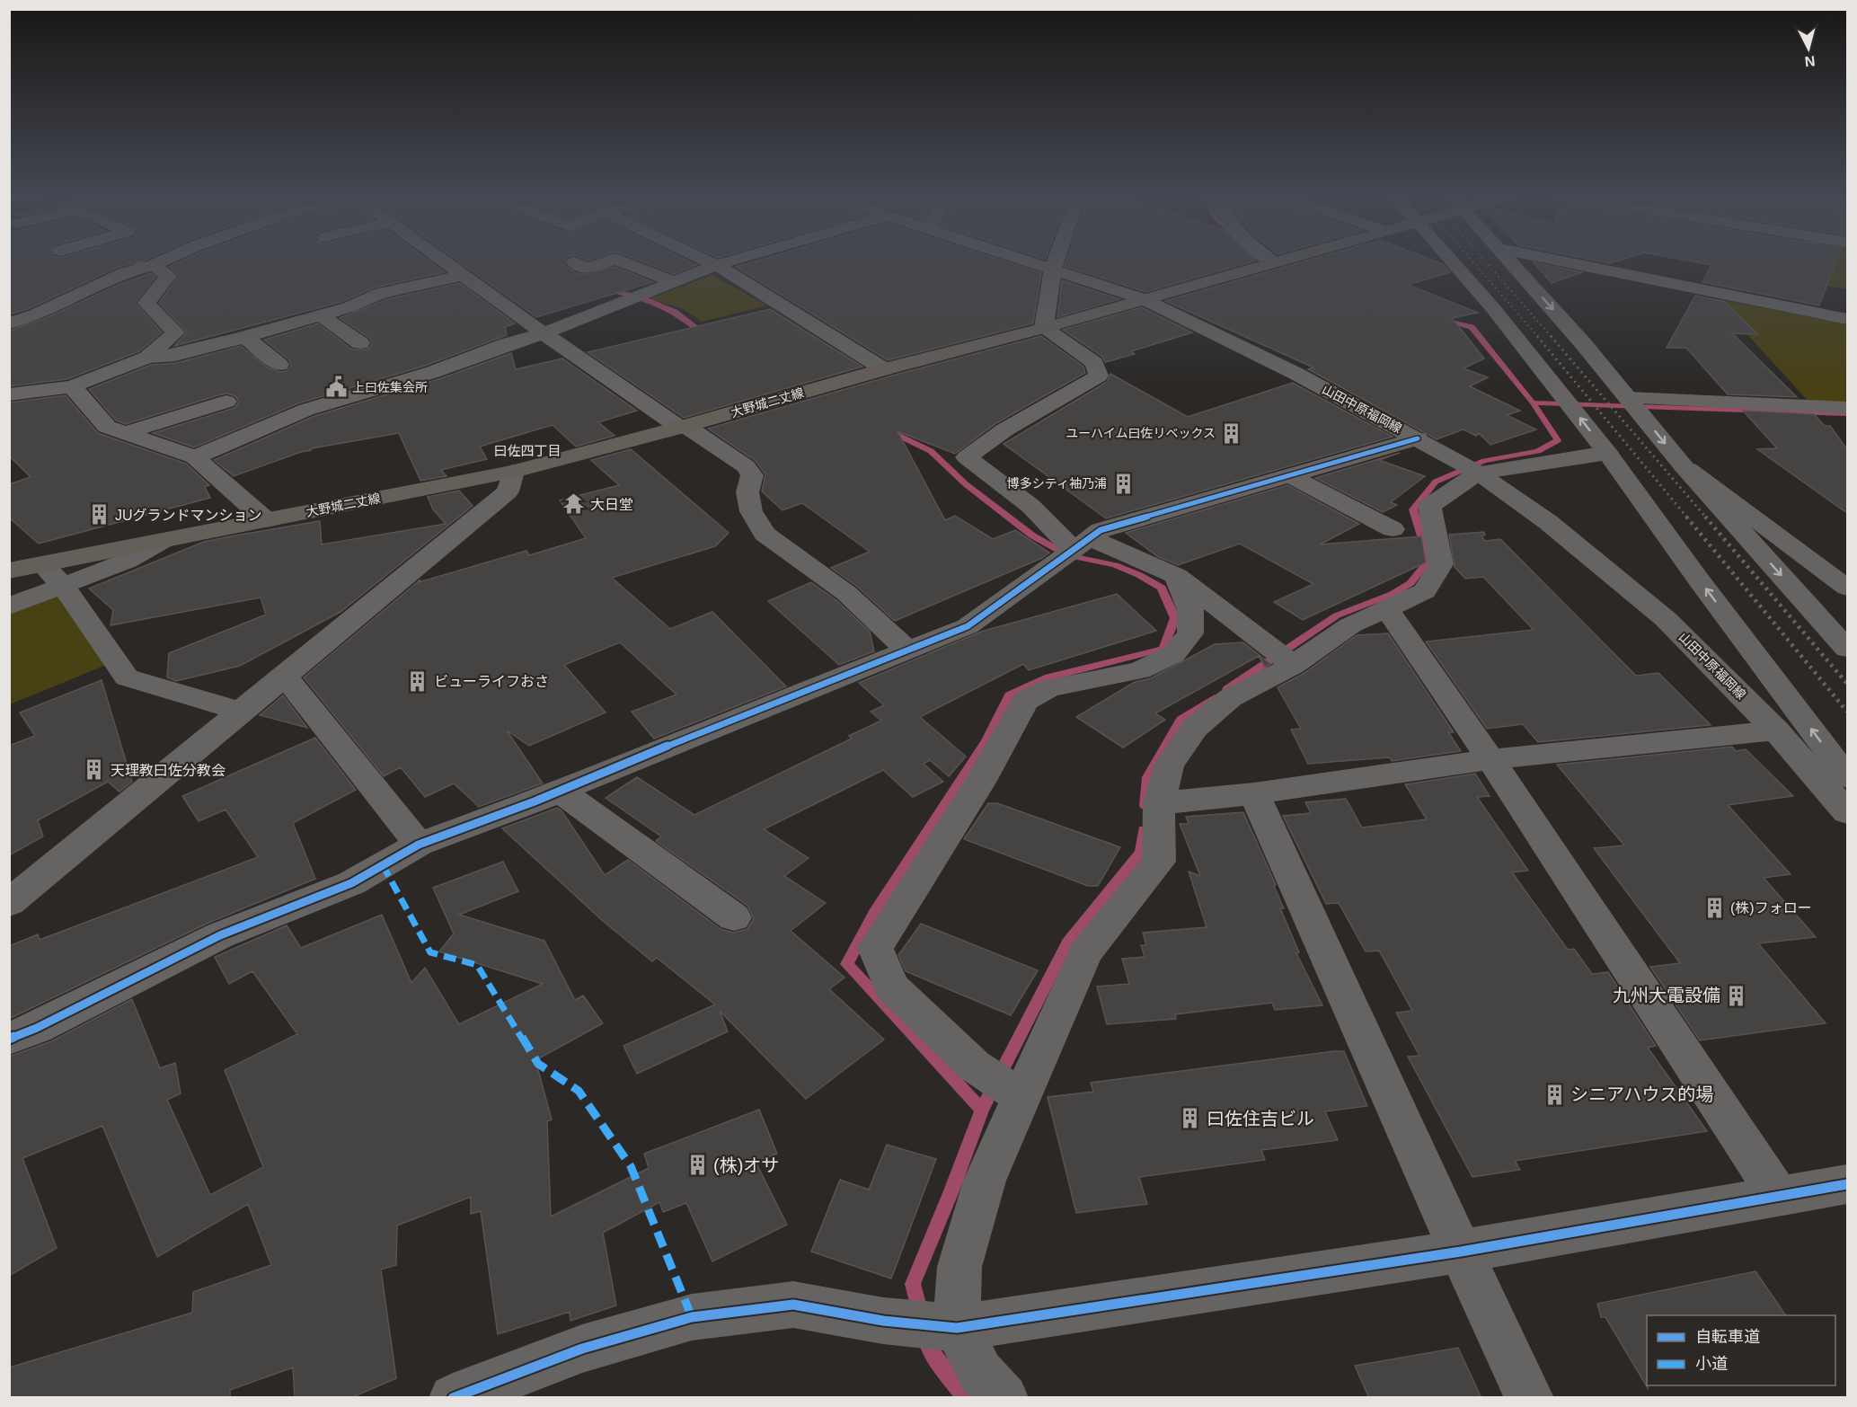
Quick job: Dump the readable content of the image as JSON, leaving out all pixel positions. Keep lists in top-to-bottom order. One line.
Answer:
{"streets":{"main road":["大野城二丈線"],"street":["山田中原福岡線"]},"crossings":[["大野城二丈線","山田中原福岡線"]],"districts":["曰佐四丁目"],"places":{"public building":["上曰佐集会所"],"building":["ユーハイム曰佐リベックス","博多シティ袖乃浦","JUグランドマンション","ビューライフおさ","天理教曰佐分教会","(株)フォロー","九州大電設備","シニアハウス的場","曰佐住吉ビル","(株)オサ"],"temple":["大日堂"]},"legend":["自転車道","小道"],"north":"bottom"}
